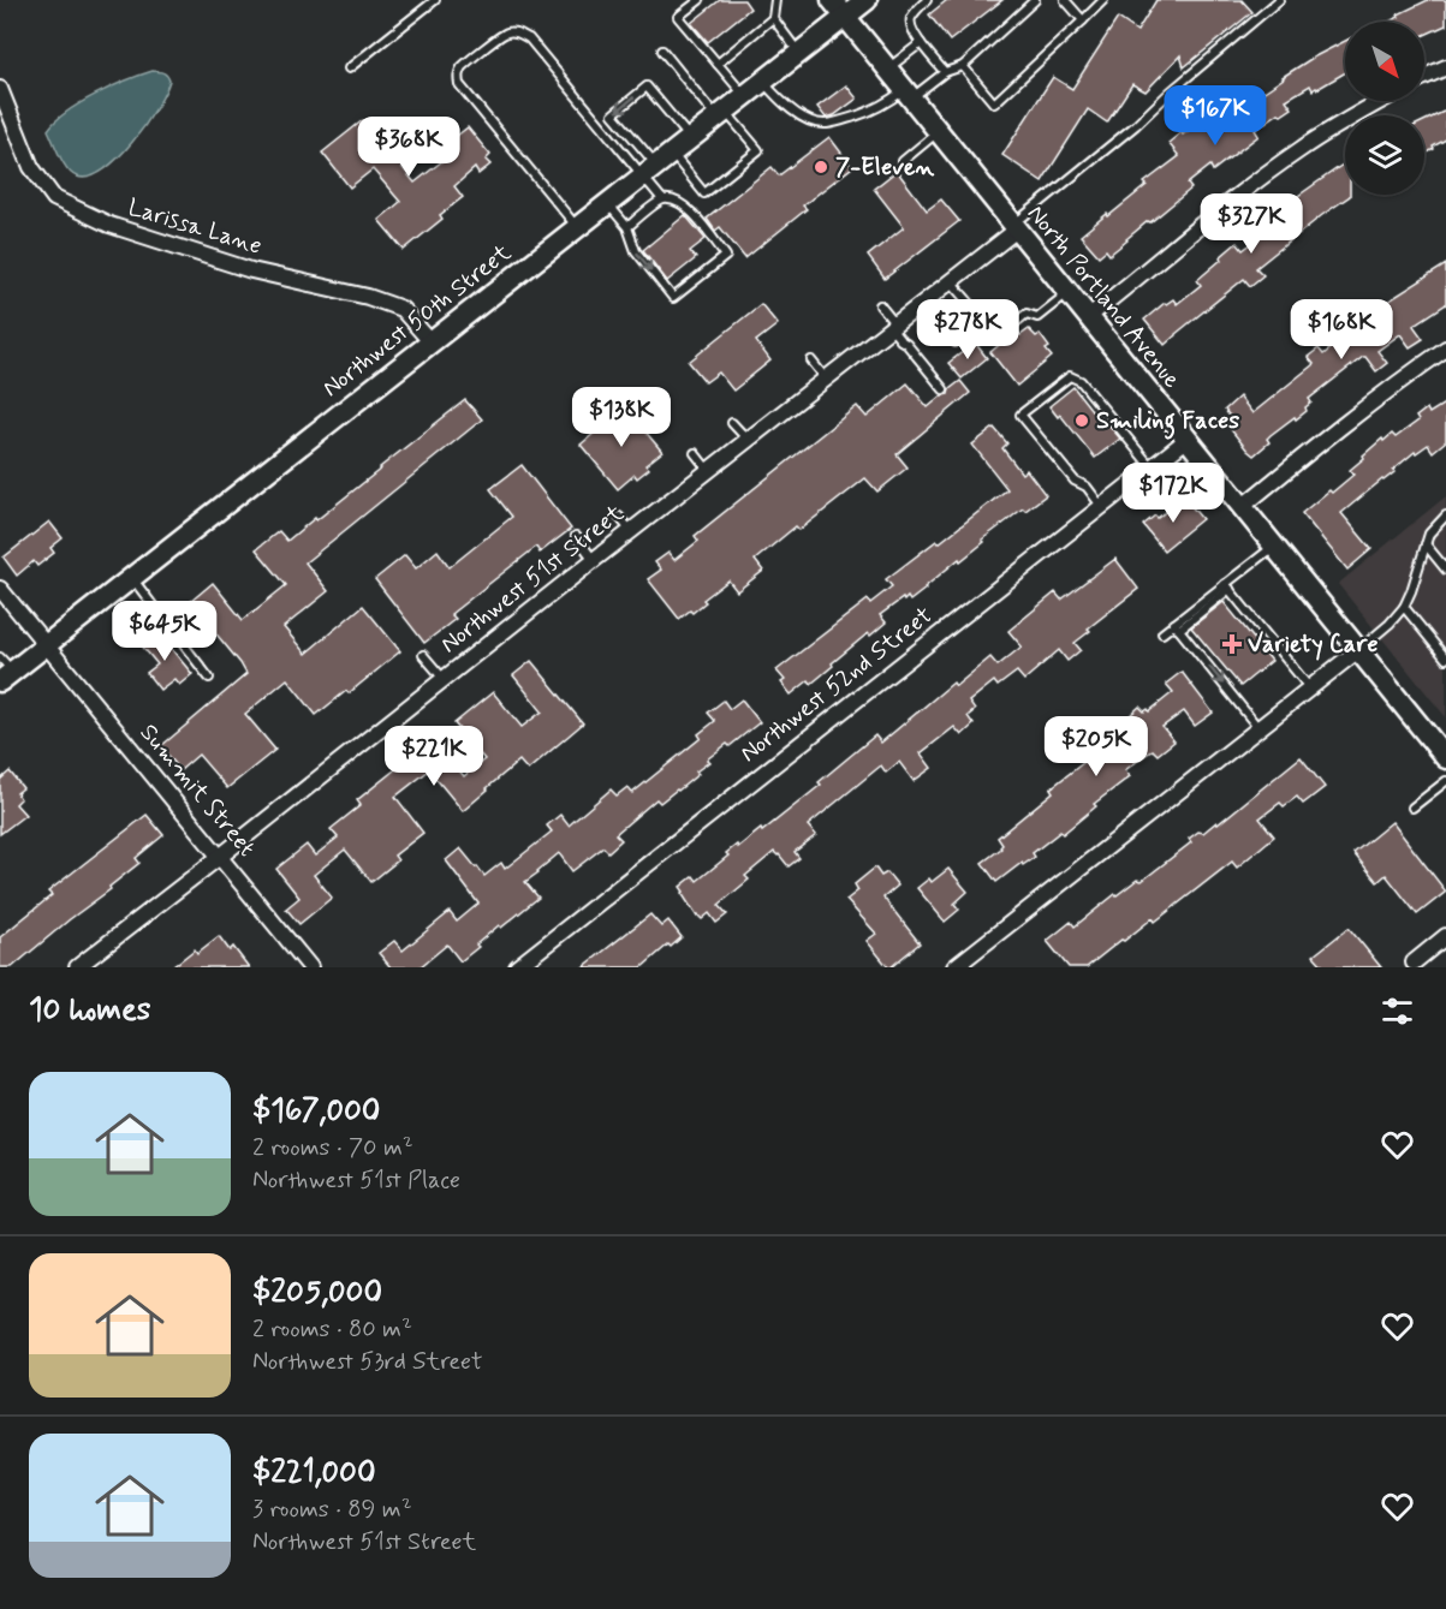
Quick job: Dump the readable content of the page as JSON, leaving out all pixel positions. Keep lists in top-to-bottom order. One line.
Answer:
{"streets":{"main road":["North Portland Avenue","Northwest 50th Street"],"street":["Larissa Lane","Northwest 51st Street","Northwest 52nd Street","Summit Street"]},"crossings":[["Larissa Lane","Northwest 50th Street"],["North Portland Avenue","Northwest 50th Street"],["North Portland Avenue","Northwest 51st Street"],["North Portland Avenue","Northwest 52nd Street"],["Northwest 50th Street","Summit Street"],["Northwest 51st Street","Summit Street"]],"places":{"other":["7-Eleven","Smiling Faces"],"health":["Variety Care"]},"north":"bottom right","page":{"price":["$167K","$368K","$327K","$278K","$168K","$138K","$172K","$645K","$205K","$221K"],"heading":"10 homes","list":[{"name":"$167,000","note":"2 rooms · 70 m² · Northwest 51st Place"},{"name":"$205,000","note":"2 rooms · 80 m² · Northwest 53rd Street"},{"name":"$221,000","note":"3 rooms · 89 m² · Northwest 51st Street"}]}}
